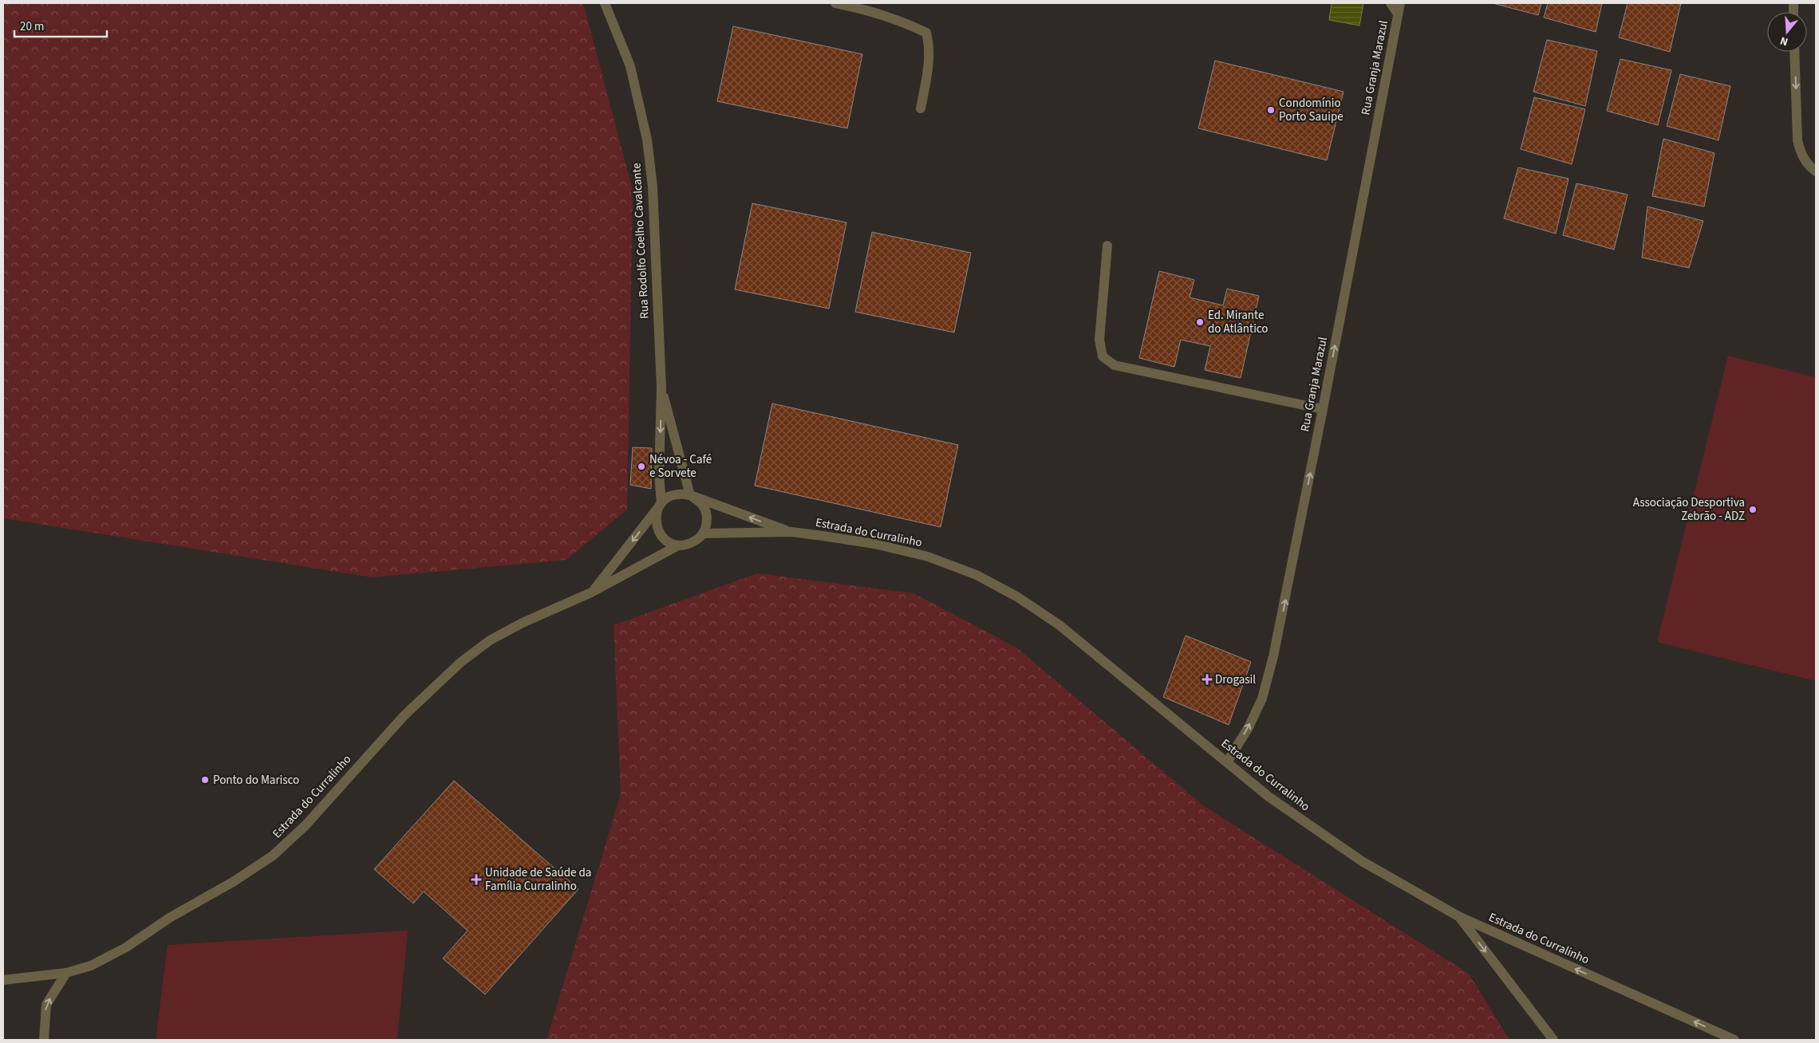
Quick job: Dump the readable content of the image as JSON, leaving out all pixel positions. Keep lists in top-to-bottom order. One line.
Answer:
{"streets":{"street":["Rua Granja Marazul","Rua Rodolfo Coelho Cavalcante","Estrada do Curralinho"]},"crossings":[["Rua Granja Marazul","Estrada do Curralinho"],["Rua Rodolfo Coelho Cavalcante","Estrada do Curralinho"]],"one_way":["Rua Granja Marazul"],"places":{"other":["Condomínio Porto Sauipe","Ed. Mirante do Atlântico","Névoa - Café e Sorvete","Associação Desportiva Zebrão - ADZ","Ponto do Marisco"],"health":["Drogasil","Unidade de Saúde da Família Curralinho"]},"scale_bar":"20 m","north":"bottom"}
